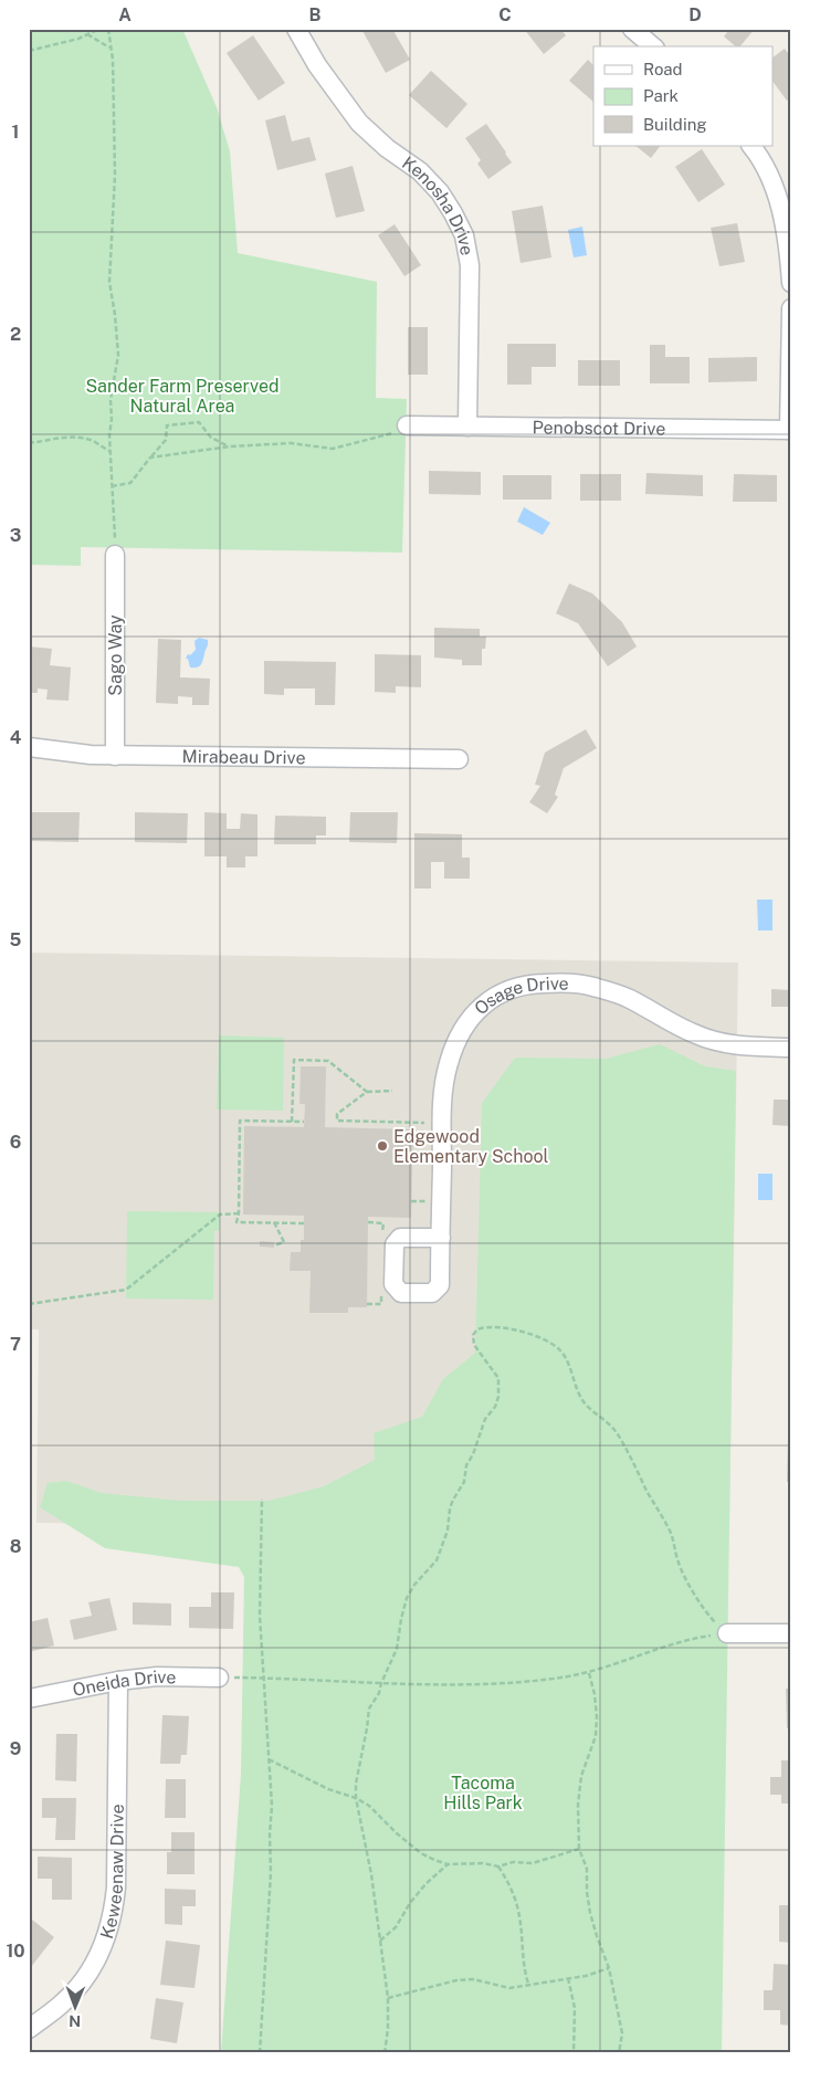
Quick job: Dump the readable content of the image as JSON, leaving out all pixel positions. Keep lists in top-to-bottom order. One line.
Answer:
{"streets":{"street":["Kenosha Drive","Penobscot Drive","Sago Way","Mirabeau Drive","Osage Drive","Oneida Drive","Keweenaw Drive"]},"crossings":[["Kenosha Drive","Penobscot Drive"],["Sago Way","Mirabeau Drive"],["Oneida Drive","Keweenaw Drive"]],"parks":["Sander Farm Preserved Natural Area","Tacoma Hills Park"],"places":["Edgewood Elementary School"],"legend":["Road","Park","Building"],"north":"bottom","grid":{"columns":["A","B","C","D"],"rows":["1","2","3","4","5","6","7","8","9","10"]}}
